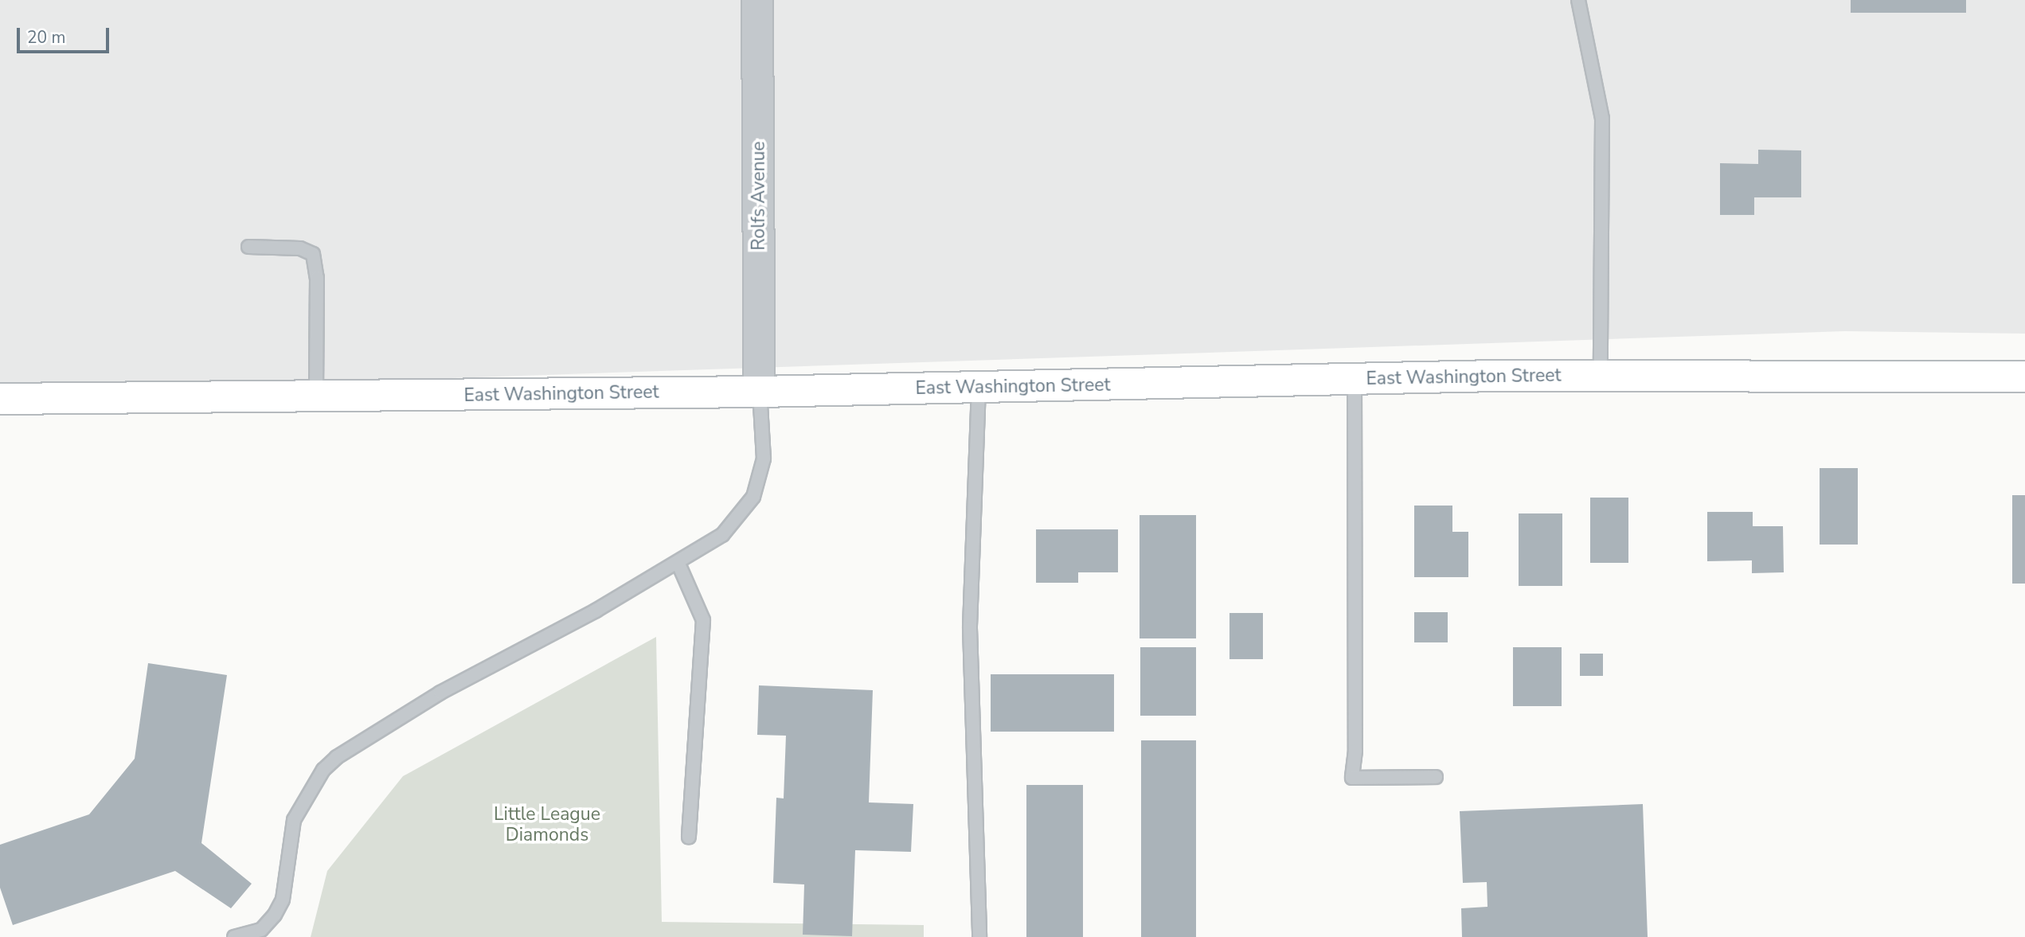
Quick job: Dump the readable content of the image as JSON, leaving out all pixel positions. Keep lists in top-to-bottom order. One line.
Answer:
{"streets":{"main road":["East Washington Street"],"street":["Rolfs Avenue"]},"crossings":[["Rolfs Avenue","East Washington Street"]],"parks":["Little League Diamonds"],"scale_bar":"20 m"}
